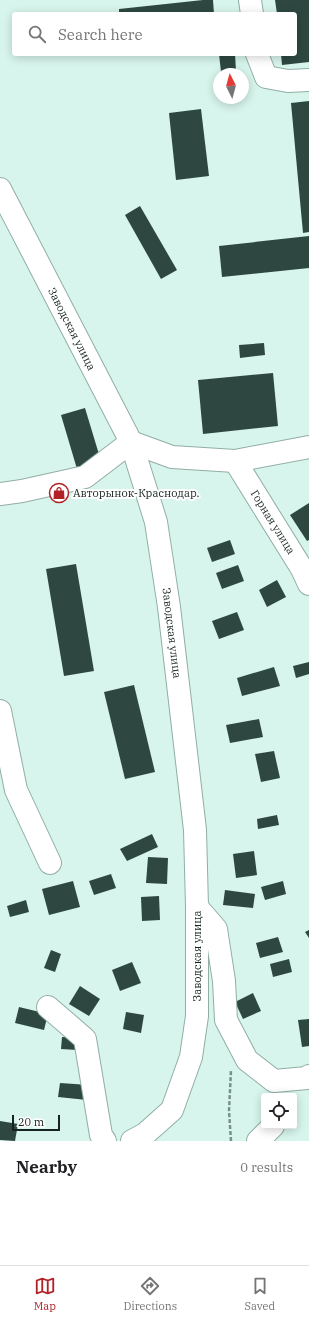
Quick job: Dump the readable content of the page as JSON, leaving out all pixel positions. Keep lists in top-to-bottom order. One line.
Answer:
{"streets":{"street":["Заводская улица","Горная улица"]},"places":{"shop":["Авторынок-Краснодар."]},"scale_bar":"20 m","north":"top","page":{"search":"Search here","scale":"20 m","heading":["Nearby","0 results"],"nav":["Map","Directions","Saved"]}}
